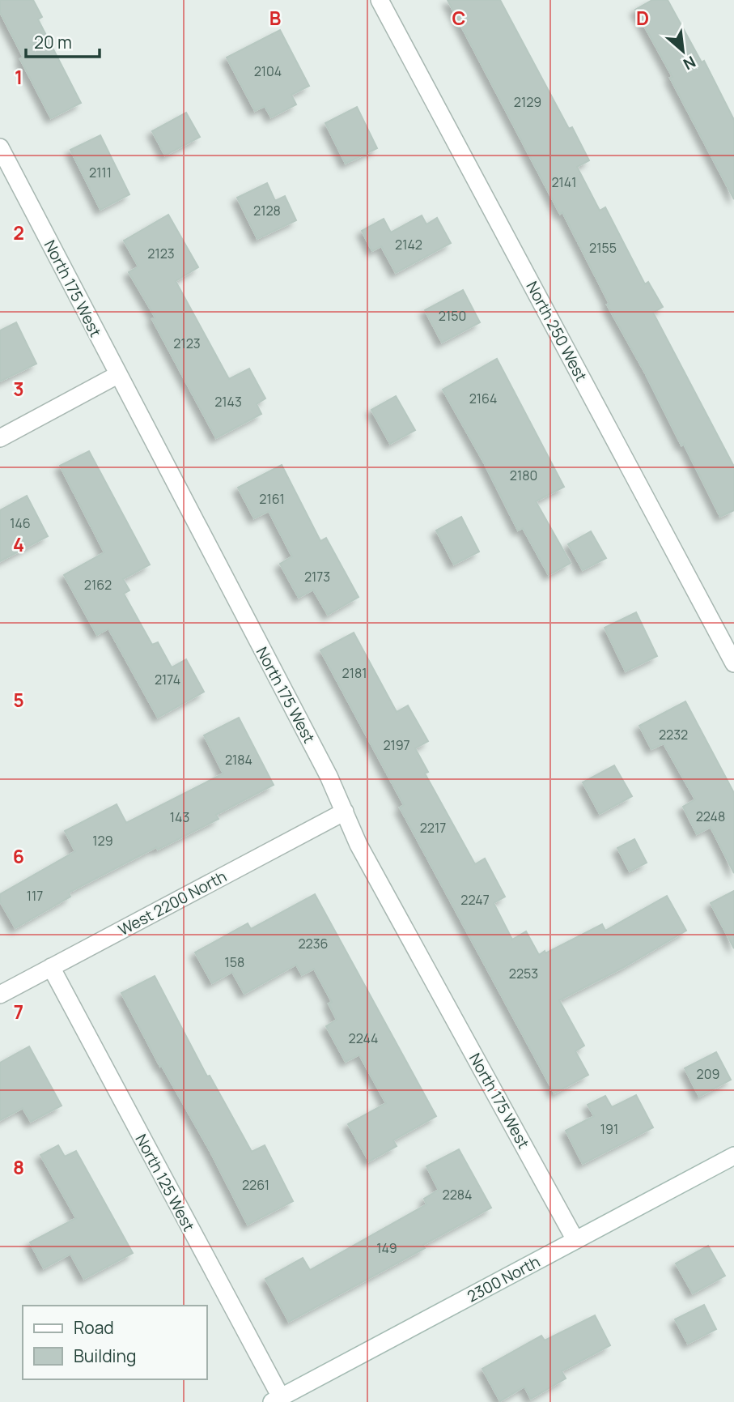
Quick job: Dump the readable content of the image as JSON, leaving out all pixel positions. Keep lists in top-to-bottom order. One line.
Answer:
{"streets":{"street":["North 175 West","North 250 West","West 2200 North","North 125 West","2300 North"]},"crossings":[["North 175 West","West 2200 North"],["North 175 West","2300 North"],["West 2200 North","North 125 West"],["North 125 West","2300 North"]],"house_numbers":["2104","2129","2111","2141","2128","2142","2155","2123","2150","2123","2164","2143","2180","2161","146","2173","2162","2181","2174","2232","2197","2184","2248","143","2217","129","117","2247","2236","158","2253","2244","209","191","2261","2284","149"],"legend":["Road","Building"],"scale_bar":"20 m","north":"bottom right","grid":{"columns":["B","C","D"],"rows":["1","2","3","4","5","6","7","8"]}}
